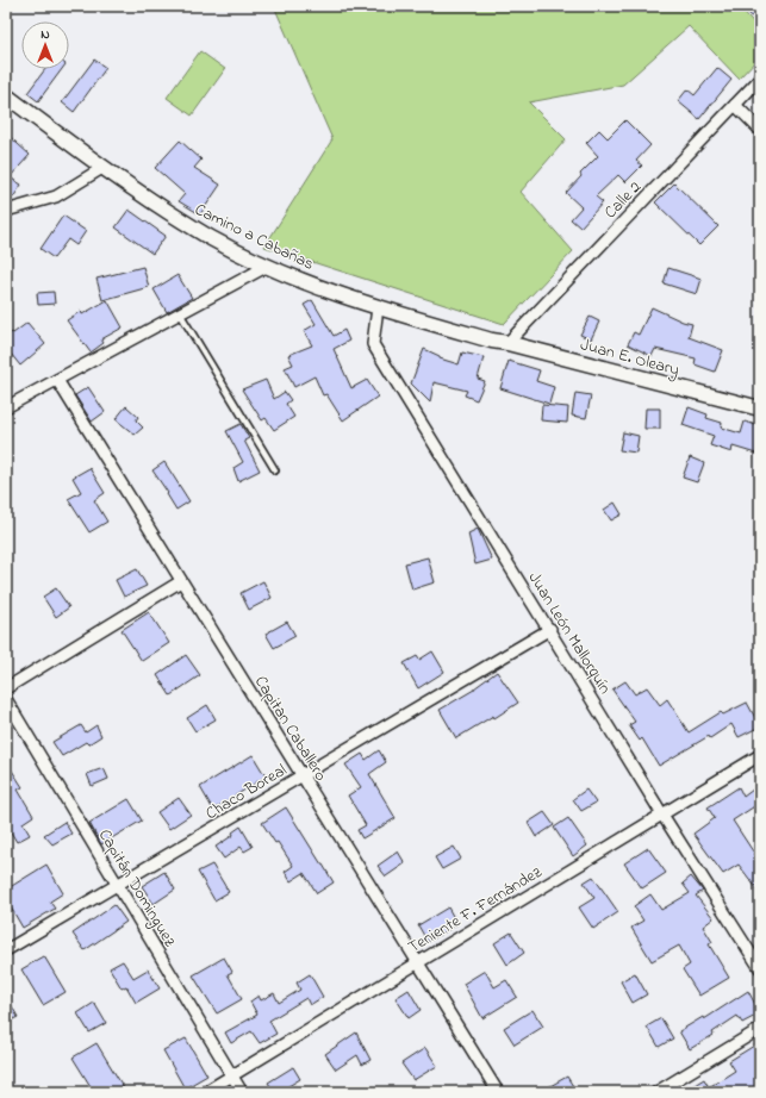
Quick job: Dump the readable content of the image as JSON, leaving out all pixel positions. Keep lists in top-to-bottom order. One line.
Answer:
{"streets":{"street":["Calle 2","Camino a Cabañas","Juan E. Oleary","Juan León Mallorquín","Capitan Caballero","Chaco Boreal","Capitán Dominguez","Teniente F. Fernández"]},"crossings":[["Calle 2","Juan E. Oleary"],["Camino a Cabañas","Juan E. Oleary"],["Camino a Cabañas","Juan León Mallorquín"],["Juan León Mallorquín","Chaco Boreal"],["Juan León Mallorquín","Teniente F. Fernández"],["Capitan Caballero","Chaco Boreal"],["Capitan Caballero","Teniente F. Fernández"],["Chaco Boreal","Capitán Dominguez"],["Capitán Dominguez","Teniente F. Fernández"]],"north":"top"}
